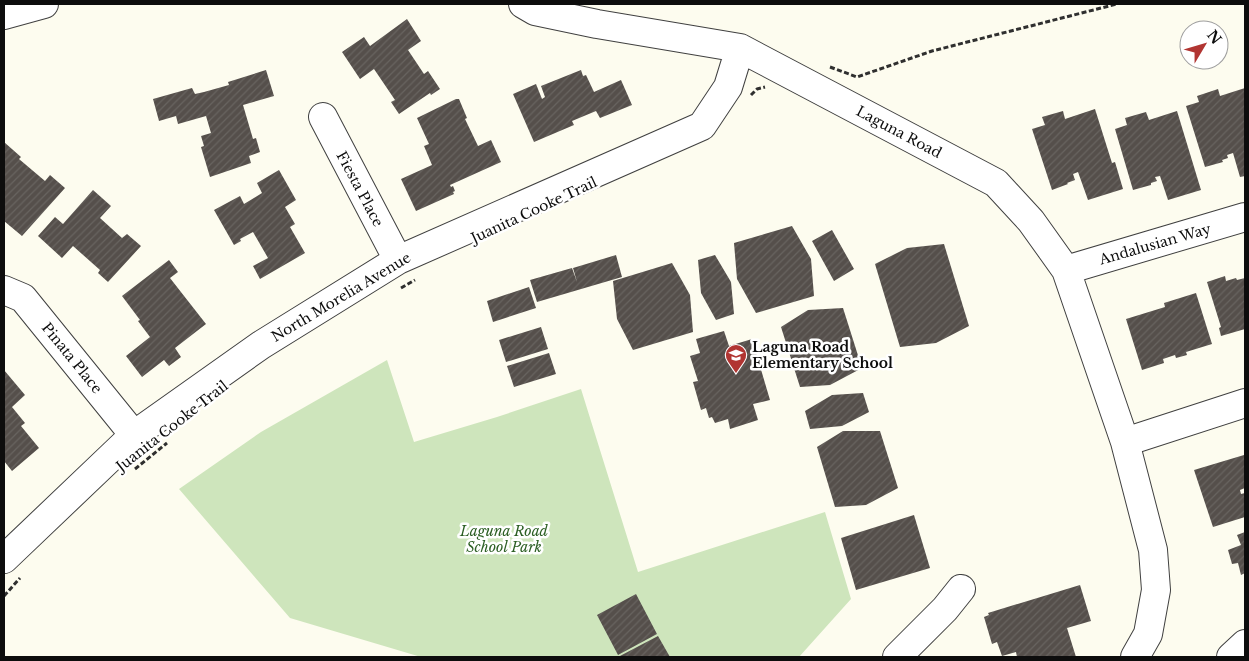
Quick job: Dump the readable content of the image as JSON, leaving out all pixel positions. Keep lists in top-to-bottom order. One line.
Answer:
{"streets":{"street":["Laguna Road","Fiesta Place","Andalusian Way","North Morelia Avenue","Pinata Place"],"path":["Juanita Cooke Trail"]},"crossings":[["Laguna Road","Andalusian Way"],["Laguna Road","North Morelia Avenue"],["Fiesta Place","North Morelia Avenue"],["North Morelia Avenue","Pinata Place"]],"parks":["Laguna Road School Park"],"places":{"school or university":["Laguna Road Elementary School"]},"north":"top right"}
